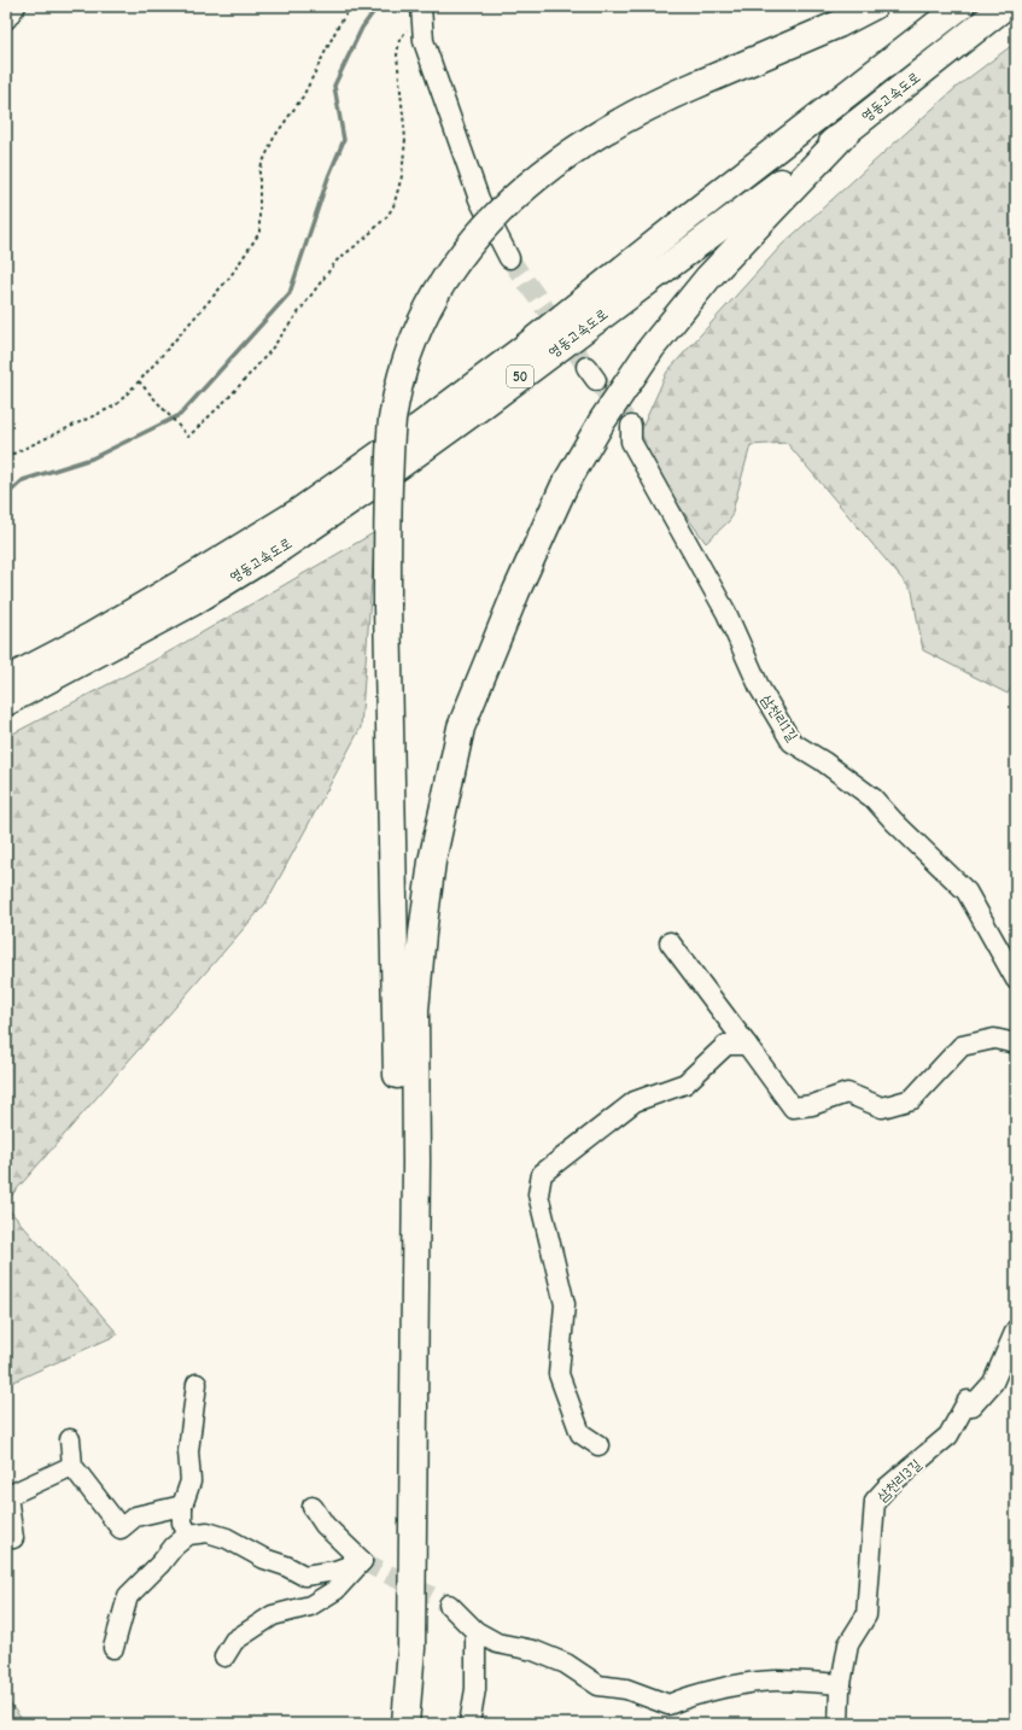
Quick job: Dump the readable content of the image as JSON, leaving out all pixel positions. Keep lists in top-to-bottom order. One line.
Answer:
{"streets":{"highway":["영동고속도로","50"],"street":["삼천리1길","삼천리3길"]}}
